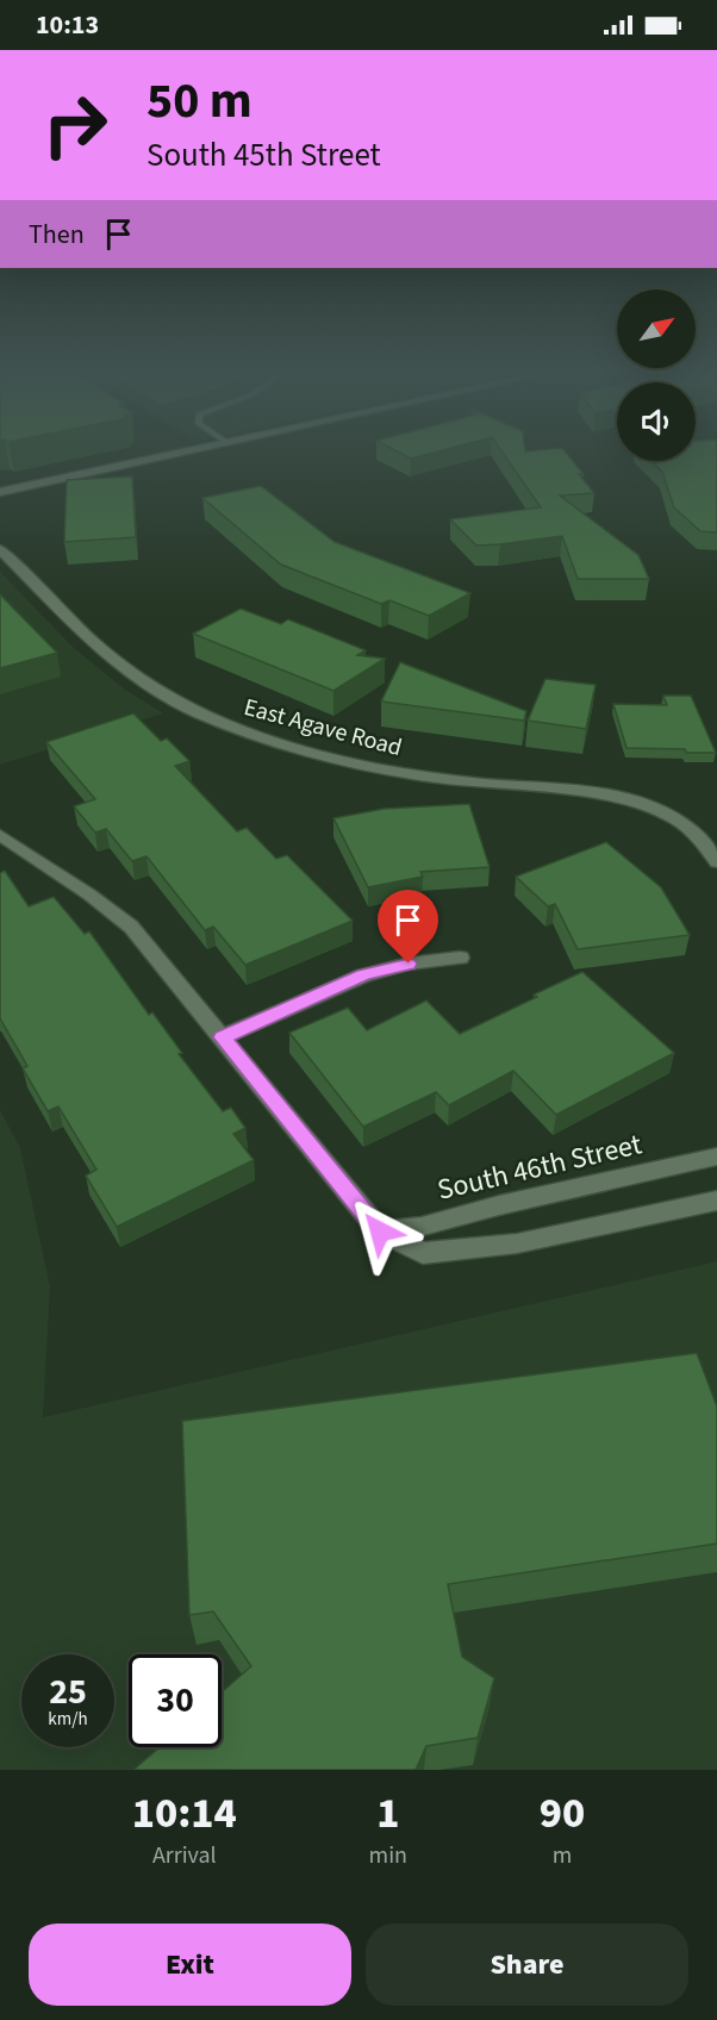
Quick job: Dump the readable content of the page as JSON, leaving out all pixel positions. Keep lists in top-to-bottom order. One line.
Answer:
{"streets":{"street":["East Agave Road","South 46th Street"]},"north":"top right","page":{"status":"10:13","turn":["50 m","South 45th Street"],"then":"Then","speed":"25 km/h","limit":"30","eta":["10:14","Arrival","1","min","90","m"],"buttons":["Exit","Share"]}}
